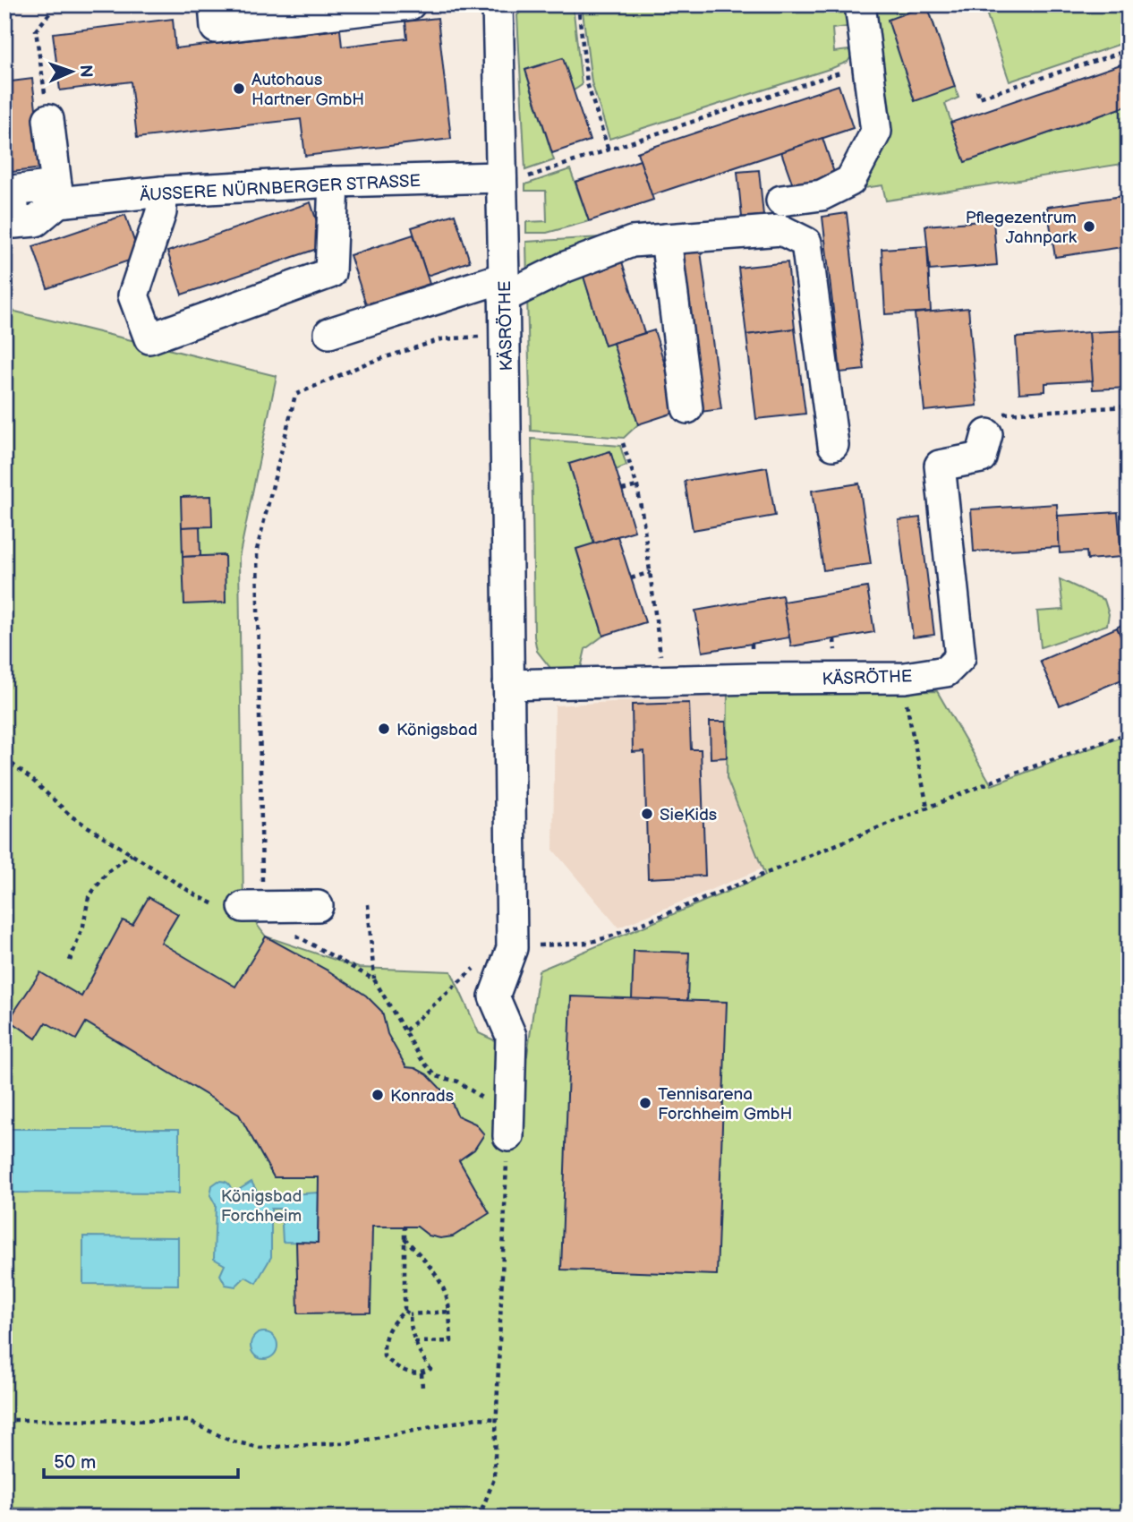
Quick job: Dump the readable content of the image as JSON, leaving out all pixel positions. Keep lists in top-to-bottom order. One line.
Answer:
{"streets":{"street":["ÄUSSERE NÜRNBERGER STRASSE","KÄSRÖTHE"]},"crossings":[["ÄUSSERE NÜRNBERGER STRASSE","KÄSRÖTHE"]],"parks":["Königsbad Forchheim"],"places":["Autohaus Hartner GmbH","Pflegezentrum Jahnpark","Königsbad","SieKids","Konrads","Tennisarena Forchheim GmbH"],"scale_bar":"50 m","north":"right"}
